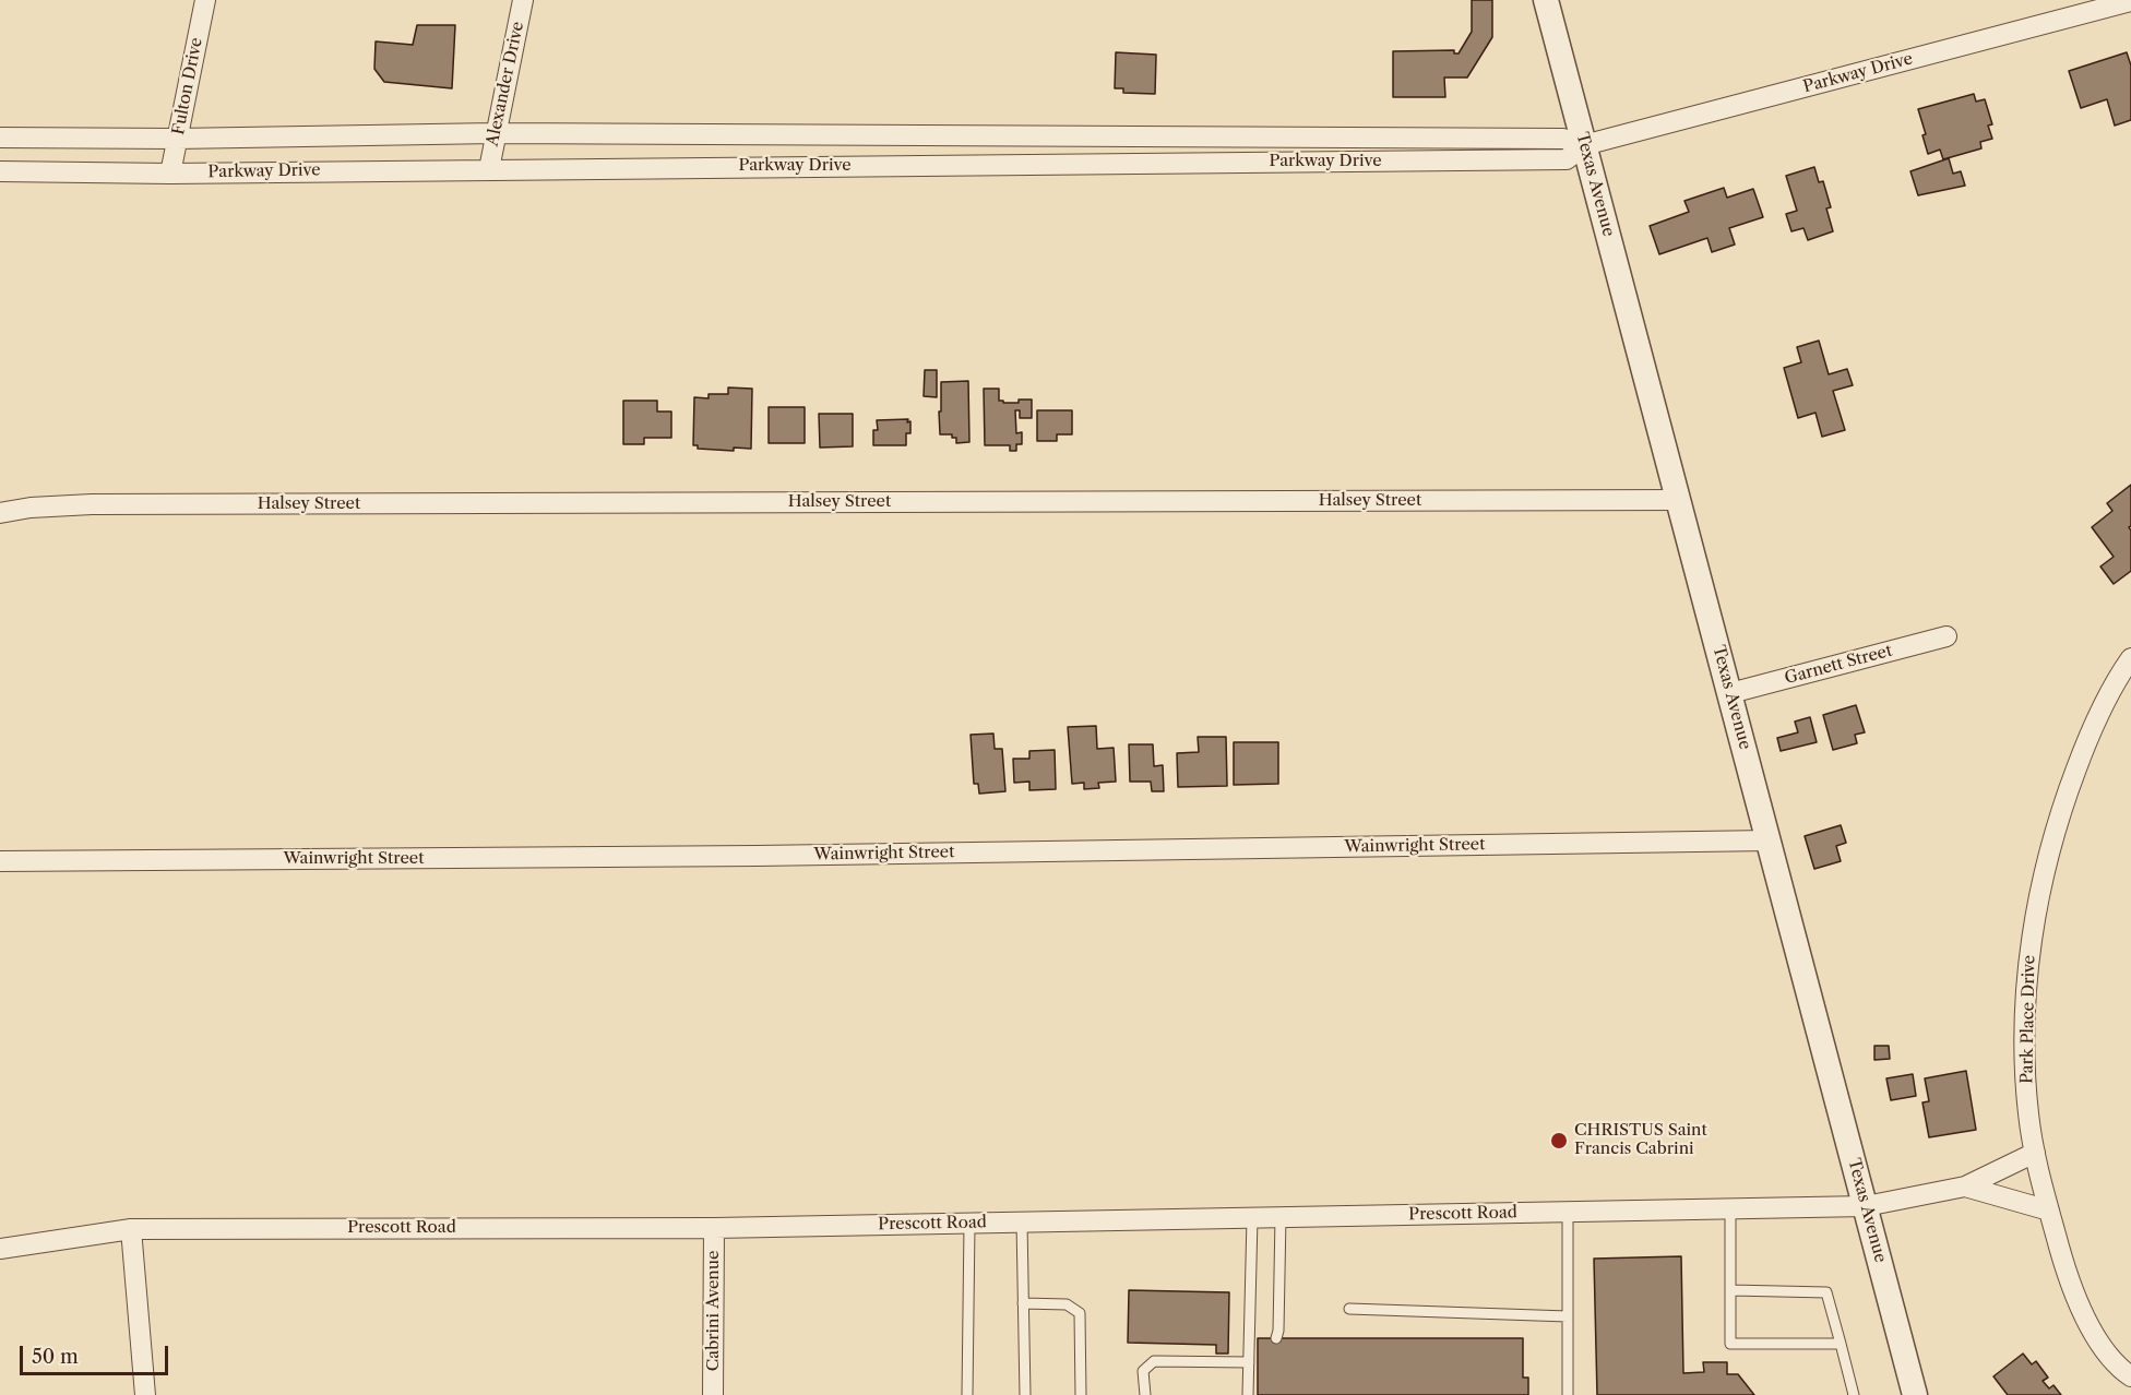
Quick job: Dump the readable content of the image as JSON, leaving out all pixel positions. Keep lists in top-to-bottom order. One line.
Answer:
{"streets":{"street":["Parkway Drive","Alexander Drive","Fulton Drive","Texas Avenue","Halsey Street","Garnett Street","Wainwright Street","Park Place Drive","Prescott Road","Cabrini Avenue"]},"crossings":[["Parkway Drive","Alexander Drive"],["Parkway Drive","Fulton Drive"],["Parkway Drive","Texas Avenue"],["Texas Avenue","Halsey Street"],["Texas Avenue","Garnett Street"],["Texas Avenue","Wainwright Street"],["Texas Avenue","Prescott Road"],["Prescott Road","Cabrini Avenue"]],"places":["CHRISTUS Saint Francis Cabrini"],"scale_bar":"50 m"}
